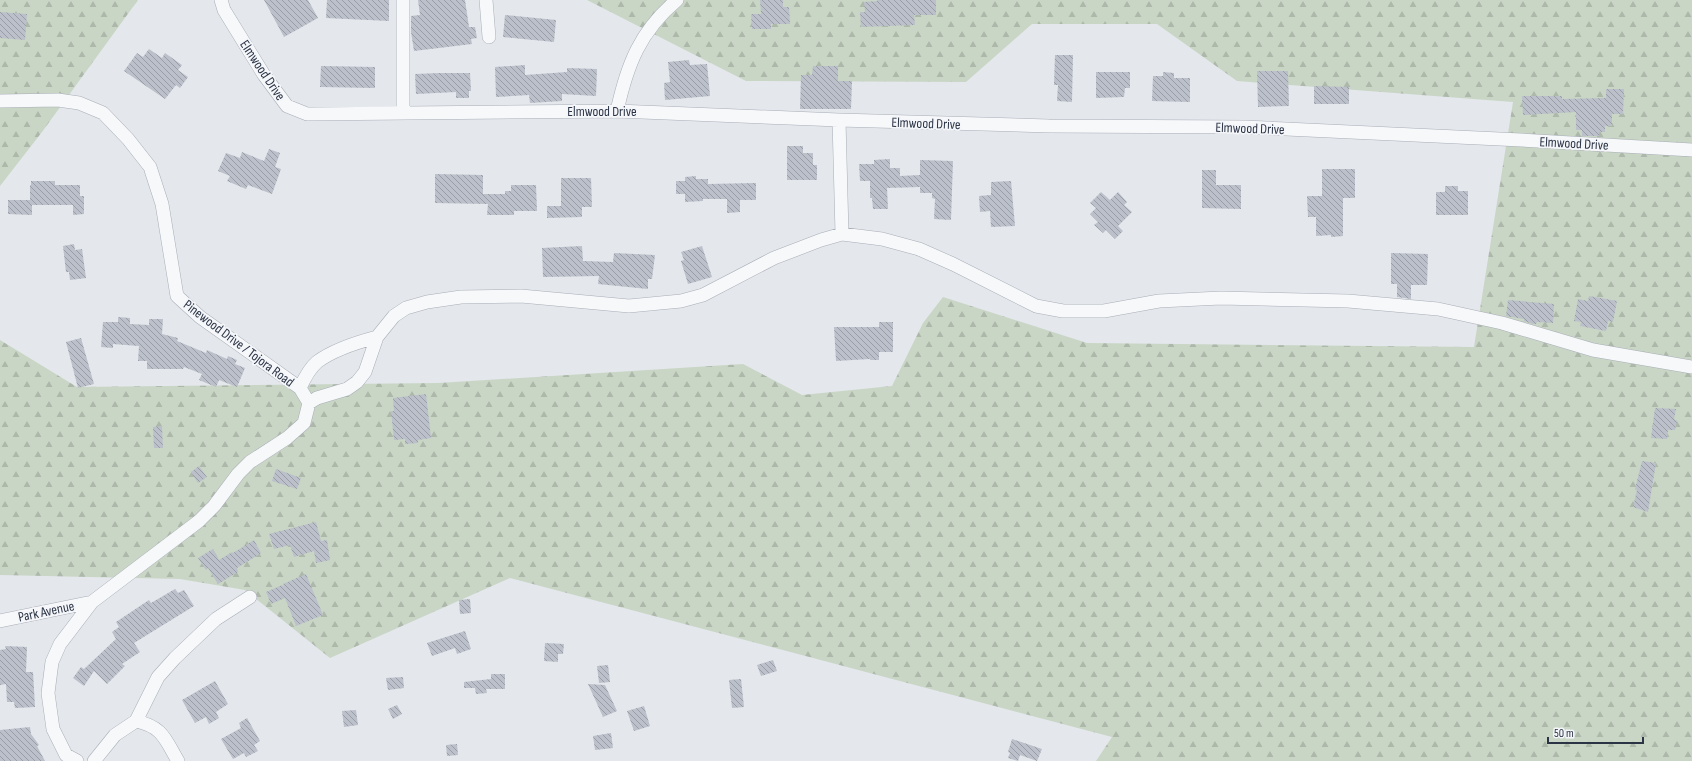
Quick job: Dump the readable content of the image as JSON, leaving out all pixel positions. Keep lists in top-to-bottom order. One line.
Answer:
{"streets":{"street":["Elmwood Drive","Pinewood Drive / Tojora Road","Park Avenue"]},"scale_bar":"50 m"}
